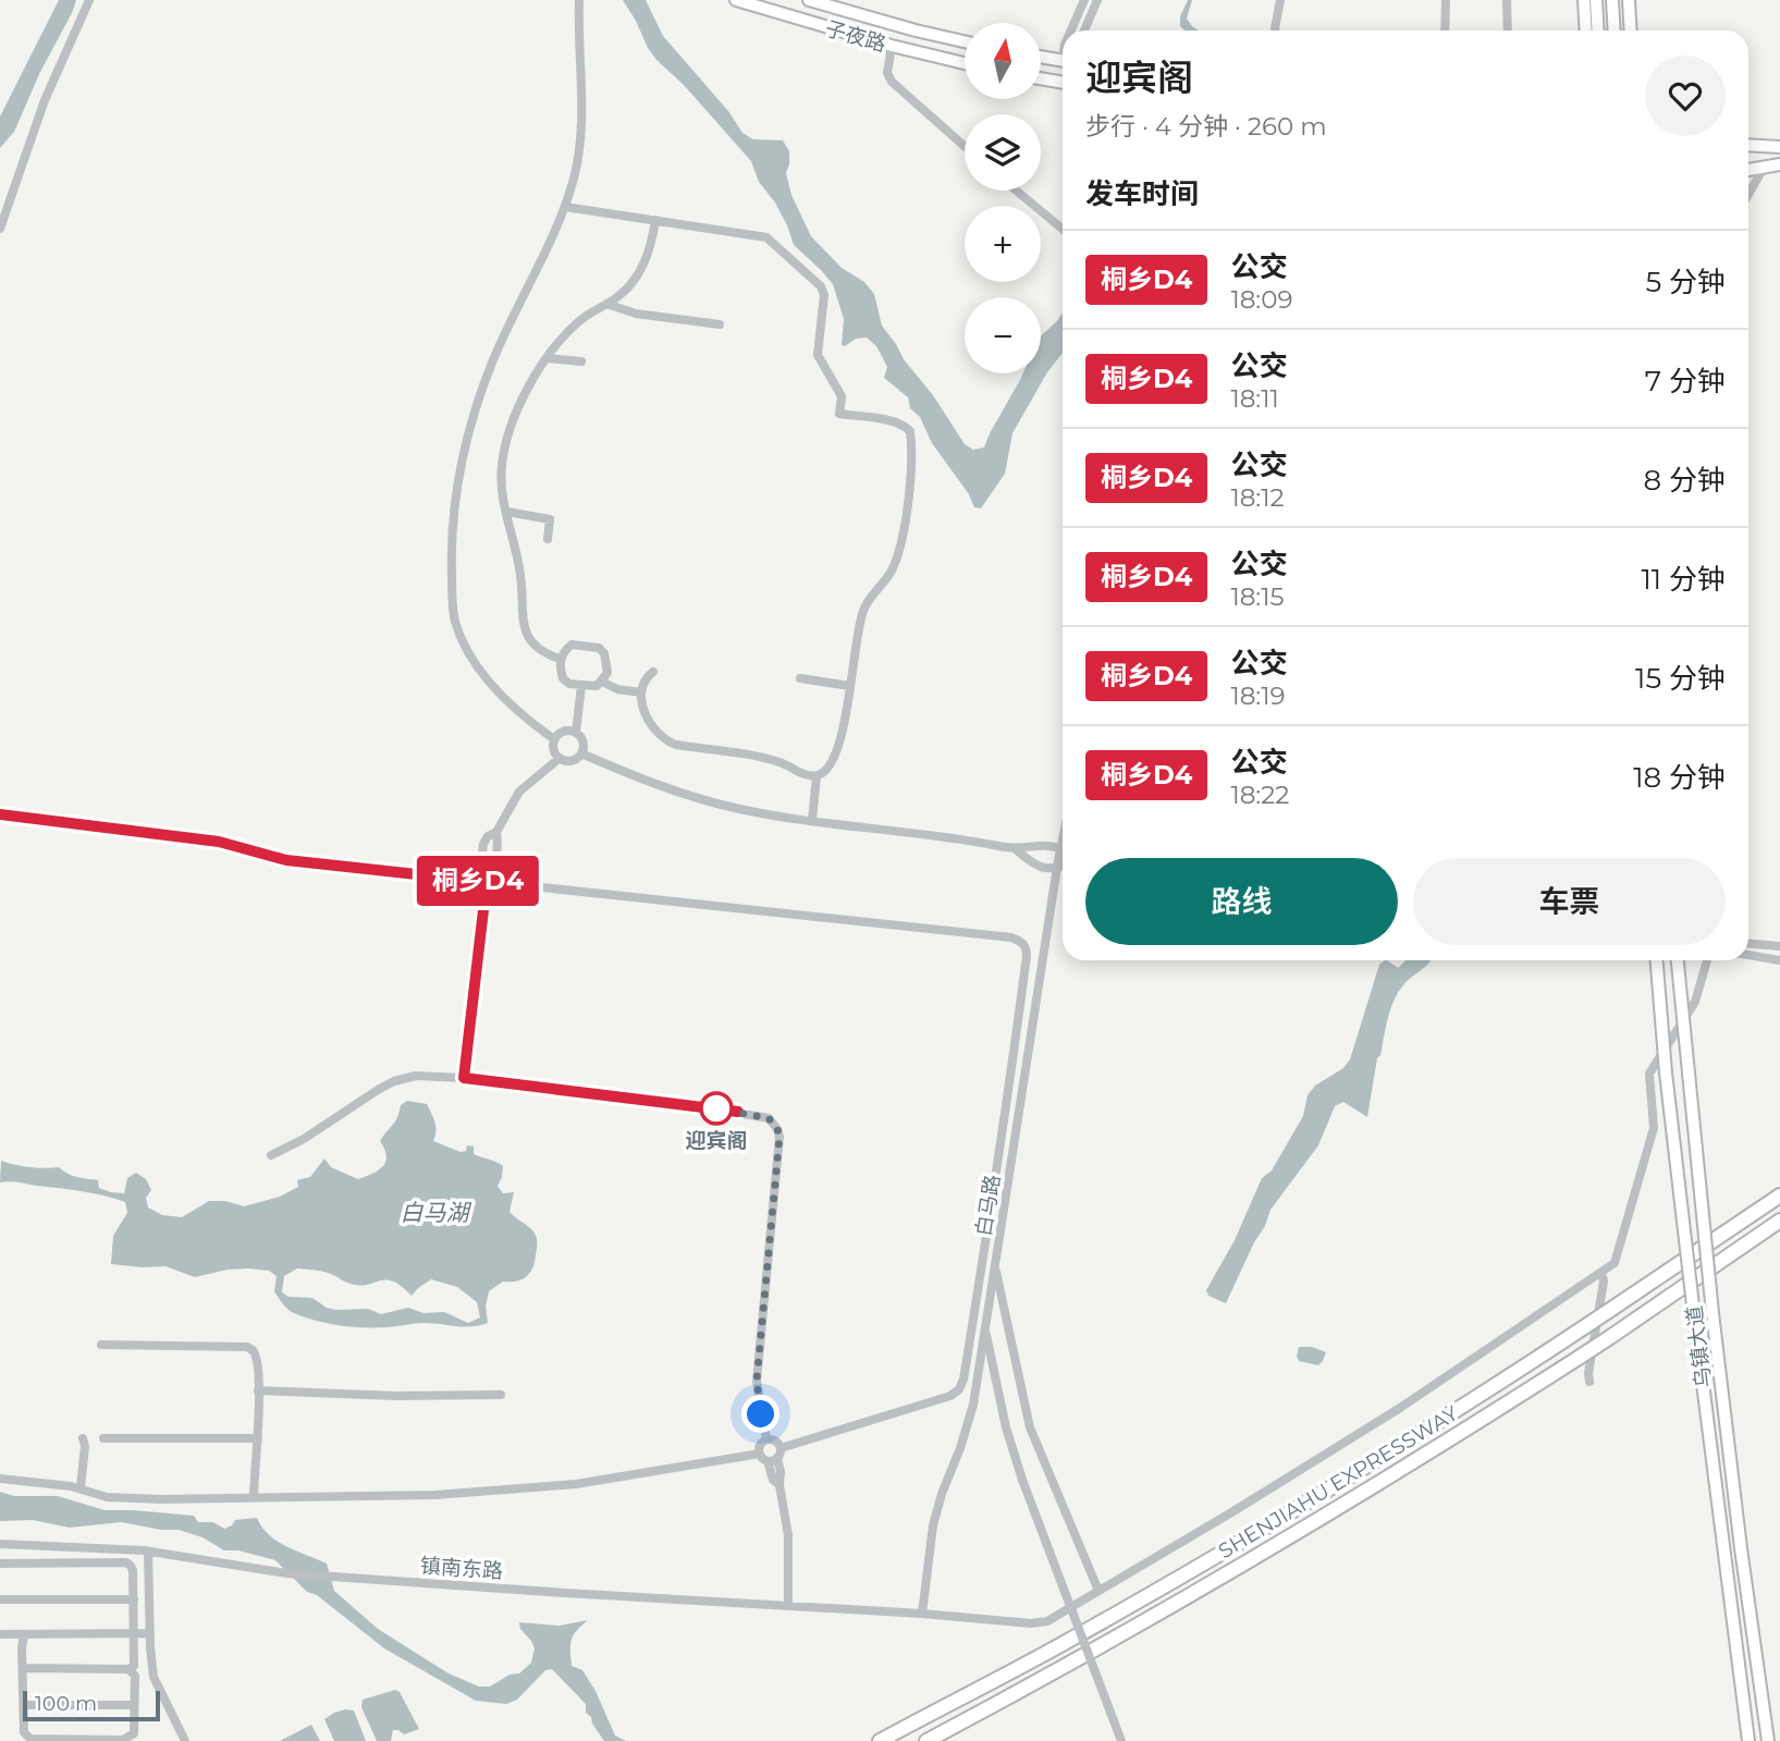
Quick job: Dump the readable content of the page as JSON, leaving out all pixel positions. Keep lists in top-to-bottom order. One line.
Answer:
{"streets":{"highway":["SHENJIAHU EXPRESSWAY"],"main road":["子夜路","乌镇大道"],"street":["白马路","镇南东路"]},"crossings":[["白马路","镇南东路"]],"water":["白马湖"],"places":["迎宾阁"],"lines":["bus line 桐乡D4"],"scale_bar":"100 m","north":"top","page":{"on_map":"桐乡D4","map_buttons":["+","−"],"heading":[["迎宾阁","步行 · 4 分钟 · 260 m"],"发车时间"],"list":[{"mark":"桐乡D4","name":"公交","note":"18:09","value":"5 分钟"},{"mark":"桐乡D4","name":"公交","note":"18:11","value":"7 分钟"},{"mark":"桐乡D4","name":"公交","note":"18:12","value":"8 分钟"},{"mark":"桐乡D4","name":"公交","note":"18:15","value":"11 分钟"},{"mark":"桐乡D4","name":"公交","note":"18:19","value":"15 分钟"},{"mark":"桐乡D4","name":"公交","note":"18:22","value":"18 分钟"}],"buttons":["路线","车票"],"scale":"100 m"}}
